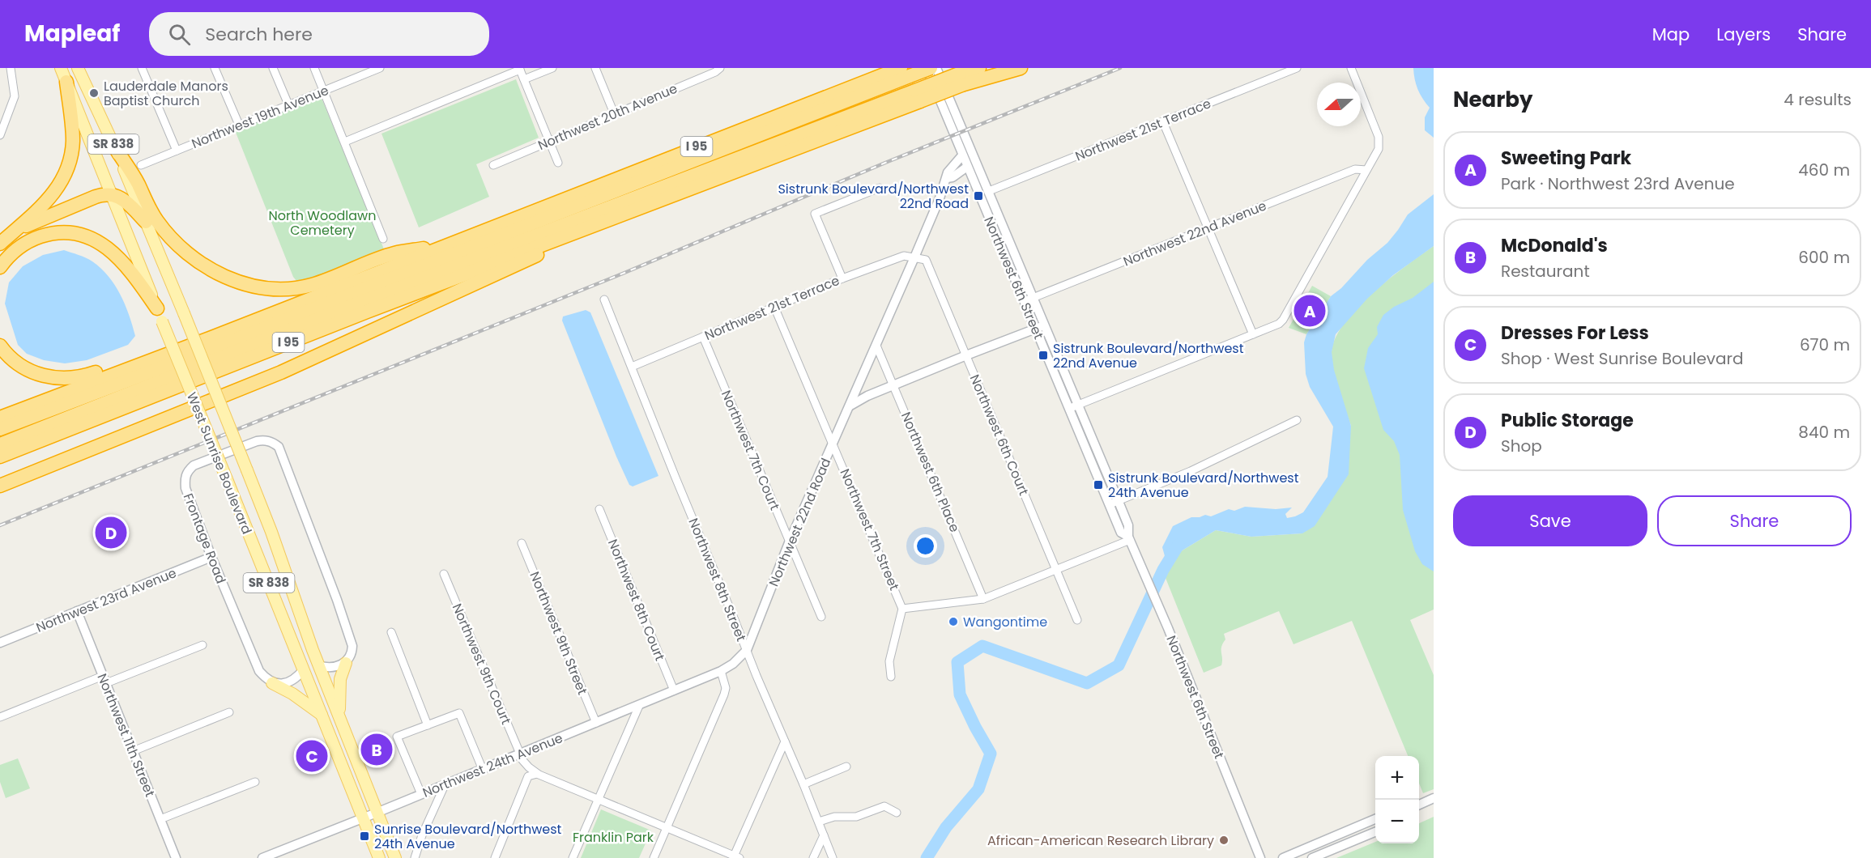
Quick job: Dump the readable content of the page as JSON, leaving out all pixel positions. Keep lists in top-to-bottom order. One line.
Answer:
{"streets":{"highway":["I 95"],"main road":["SR 838","West Sunrise Boulevard"],"street":["Northwest 19th Avenue","Northwest 20th Avenue","Northwest 21st Terrace","Northwest 22nd Avenue","Northwest 6th Street","Northwest 6th Court","Northwest 7th Court","Northwest 6th Place","Northwest 22nd Road","Northwest 7th Street","Frontage Road","Northwest 8th Street","Northwest 23rd Avenue","Northwest 8th Court","Northwest 9th Street","Northwest 9th Court","Northwest 11th Street","Northwest 24th Avenue"]},"crossings":[["Northwest 21st Terrace","Northwest 6th Street"],["Northwest 21st Terrace","Northwest 6th Court"],["Northwest 21st Terrace","Northwest 7th Court"],["Northwest 21st Terrace","Northwest 22nd Road"],["Northwest 21st Terrace","Northwest 7th Street"],["Northwest 21st Terrace","Northwest 8th Street"],["Northwest 22nd Avenue","Northwest 6th Street"],["Northwest 6th Street","Northwest 22nd Road"],["Northwest 6th Court","Northwest 22nd Road"],["Northwest 7th Court","Northwest 22nd Road"],["West Sunrise Boulevard","Northwest 24th Avenue"],["Northwest 6th Place","Northwest 22nd Road"],["Northwest 22nd Road","Northwest 7th Street"],["Northwest 22nd Road","Northwest 8th Street"],["Northwest 22nd Road","Northwest 24th Avenue"],["Frontage Road","Northwest 23rd Avenue"],["Northwest 23rd Avenue","Northwest 11th Street"],["Northwest 8th Court","Northwest 24th Avenue"],["Northwest 9th Street","Northwest 24th Avenue"],["Northwest 9th Court","Northwest 24th Avenue"]],"parks":["North Woodlawn Cemetery","Franklin Park"],"places":{"other":["Lauderdale Manors Baptist Church","Wangontime","African-American Research Library"],"transit":["Sistrunk Boulevard/Northwest 22nd Road","Sistrunk Boulevard/Northwest 22nd Avenue","Sistrunk Boulevard/Northwest 24th Avenue","Sunrise Boulevard/Northwest 24th Avenue"]},"north":"left","page":{"header":"Mapleaf","search":"Search here","nav":["Map","Layers","Share"],"heading":["Nearby","4 results"],"list":[{"mark":"A","name":"Sweeting Park","note":"Park · Northwest 23rd Avenue","value":"460 m"},{"mark":"B","name":"McDonald's","note":"Restaurant","value":"600 m"},{"mark":"C","name":"Dresses For Less","note":"Shop · West Sunrise Boulevard","value":"670 m"},{"mark":"D","name":"Public Storage","note":"Shop","value":"840 m"}],"pins":["A","D","B","C"],"buttons":["Save","Share"],"map_buttons":["+","−"]}}
